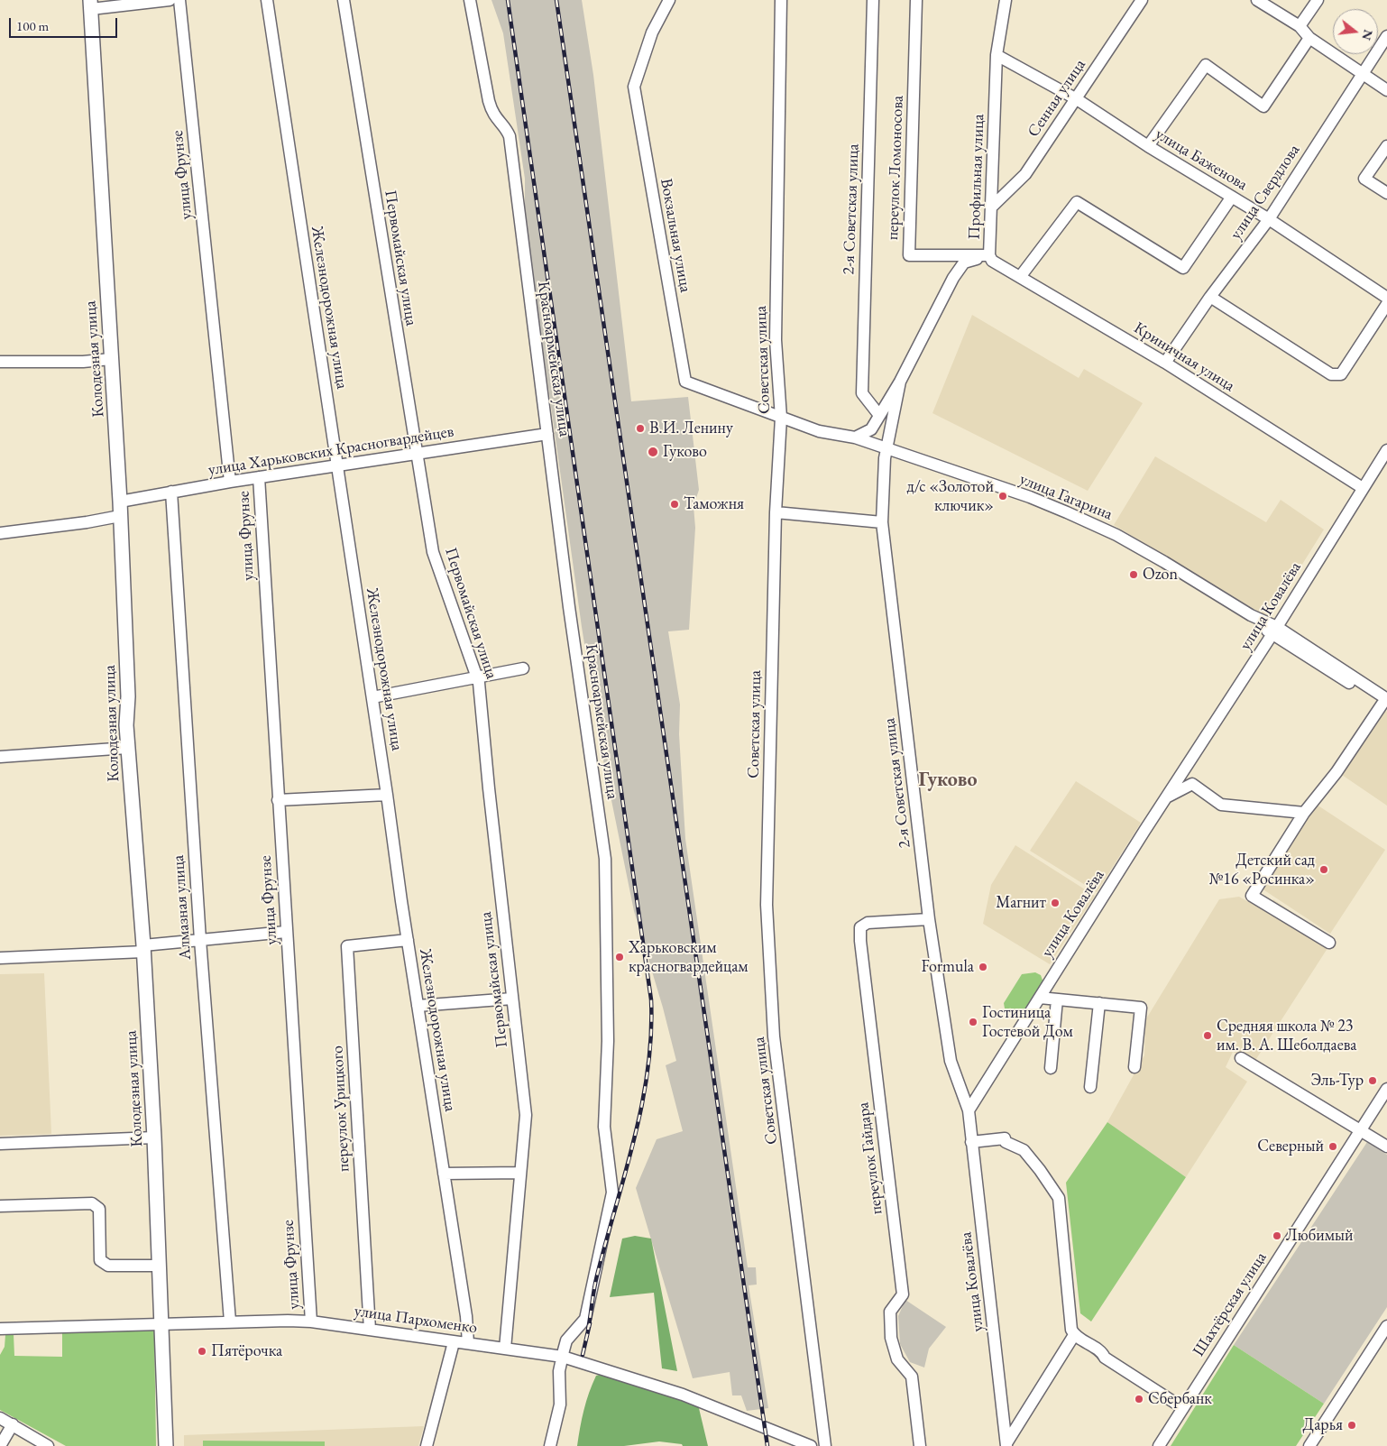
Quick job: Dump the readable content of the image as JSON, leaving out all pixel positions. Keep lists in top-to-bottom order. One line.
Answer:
{"streets":{"main road":["Колодезная улица"],"street":["Сенная улица","улица Баженова","переулок Ломоносова","улица Фрунзе","Профильная улица","улица Свердлова","2-я Советская улица","Вокзальная улица","Первомайская улица","Железнодорожная улица","Криничная улица","Красноармейская улица","Советская улица","улица Харьковских Красногвардейцев","улица Гагарина","улица Ковалёва","Алмазная улица","переулок Урицкого","переулок Гайдара","Шахтёрская улица","улица Пархоменко"]},"crossings":[["Сенная улица","улица Баженова"],["Сенная улица","Профильная улица"],["улица Баженова","Профильная улица"],["улица Баженова","улица Свердлова"],["переулок Ломоносова","Профильная улица"],["переулок Ломоносова","Криничная улица"],["улица Фрунзе","улица Харьковских Красногвардейцев"],["улица Фрунзе","улица Пархоменко"],["Профильная улица","2-я Советская улица"],["Профильная улица","Криничная улица"],["Профильная улица","улица Гагарина"],["улица Свердлова","Криничная улица"],["2-я Советская улица","улица Гагарина"],["2-я Советская улица","улица Ковалёва"],["2-я Советская улица","переулок Гайдара"],["Вокзальная улица","Советская улица"],["Вокзальная улица","улица Гагарина"],["Первомайская улица","улица Харьковских Красногвардейцев"],["Первомайская улица","улица Пархоменко"],["Железнодорожная улица","улица Харьковских Красногвардейцев"],["Железнодорожная улица","переулок Урицкого"],["Железнодорожная улица","улица Пархоменко"],["Криничная улица","улица Ковалёва"],["Колодезная улица","улица Харьковских Красногвардейцев"],["Колодезная улица","улица Пархоменко"],["Красноармейская улица","улица Харьковских Красногвардейцев"],["Красноармейская улица","улица Пархоменко"],["Советская улица","улица Гагарина"],["улица Харьковских Красногвардейцев","Алмазная улица"],["улица Гагарина","улица Ковалёва"],["Алмазная улица","улица Пархоменко"],["переулок Урицкого","улица Пархоменко"]],"districts":["Гуково"],"places":["В.И. Ленину","Гуково","д/с «Золотой ключик»","Таможня","Ozon","Детский сад №16 «Росинка»","Магнит","Харьковским красногвардейцам","Formula","Гостиница Гостевой Дом","Средняя школа № 23 им. В. А. Шеболдаева","Эль-Тур","Северный","Любимый","Пятёрочка","Сбербанк","Дарья"],"scale_bar":"100 m","north":"right"}
